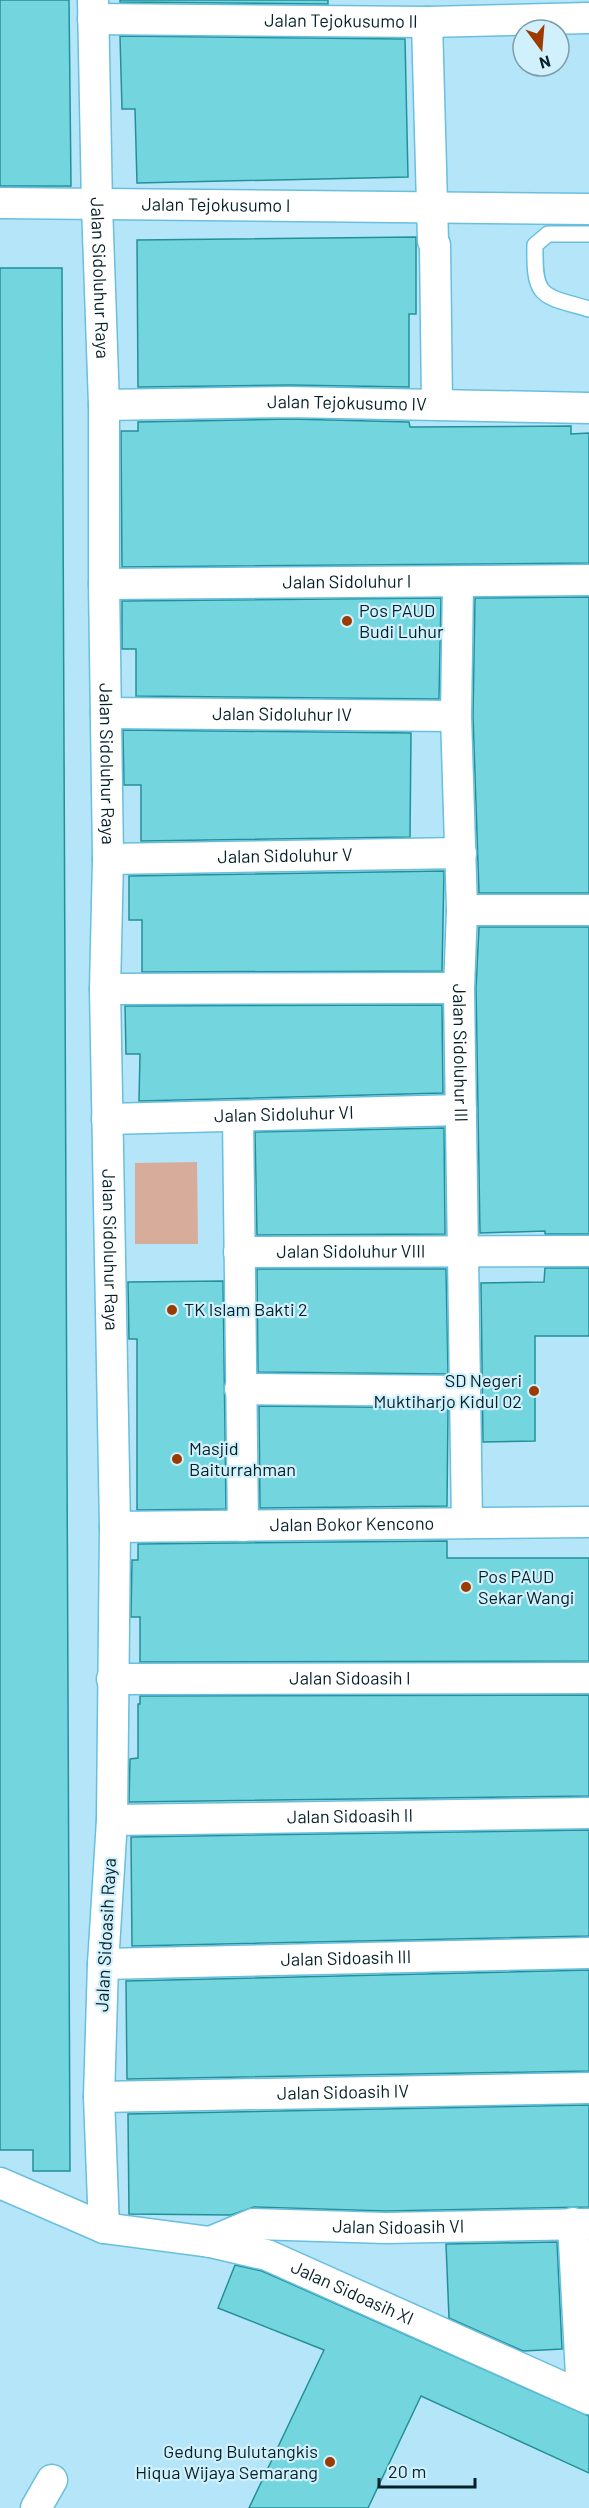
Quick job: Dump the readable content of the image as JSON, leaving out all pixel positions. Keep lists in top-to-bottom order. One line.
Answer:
{"streets":{"street":["Jalan Tejokusumo II","Jalan Tejokusumo I","Jalan Sidoluhur Raya","Jalan Tejokusumo IV","Jalan Sidoluhur I","Jalan Sidoluhur IV","Jalan Sidoluhur V","Jalan Sidoluhur III","Jalan Sidoluhur VI","Jalan Sidoluhur VIII","Jalan Bokor Kencono","Jalan Sidoasih I","Jalan Sidoasih II","Jalan Sidoasih Raya","Jalan Sidoasih III","Jalan Sidoasih IV","Jalan Sidoasih VI","Jalan Sidoasih XI"]},"crossings":[["Jalan Tejokusumo II","Jalan Sidoluhur Raya"],["Jalan Tejokusumo I","Jalan Sidoluhur Raya"],["Jalan Sidoluhur Raya","Jalan Tejokusumo IV"],["Jalan Sidoluhur Raya","Jalan Sidoluhur I"],["Jalan Sidoluhur Raya","Jalan Sidoluhur IV"],["Jalan Sidoluhur Raya","Jalan Sidoluhur V"],["Jalan Sidoluhur Raya","Jalan Sidoluhur VI"],["Jalan Sidoluhur Raya","Jalan Bokor Kencono"],["Jalan Sidoluhur Raya","Jalan Sidoasih Raya"],["Jalan Sidoluhur I","Jalan Sidoluhur III"],["Jalan Sidoluhur IV","Jalan Sidoluhur III"],["Jalan Sidoluhur V","Jalan Sidoluhur III"],["Jalan Sidoluhur III","Jalan Sidoluhur VI"],["Jalan Sidoluhur III","Jalan Sidoluhur VIII"],["Jalan Sidoluhur III","Jalan Bokor Kencono"],["Jalan Bokor Kencono","Jalan Sidoasih Raya"],["Jalan Sidoasih I","Jalan Sidoasih Raya"],["Jalan Sidoasih II","Jalan Sidoasih Raya"],["Jalan Sidoasih Raya","Jalan Sidoasih III"],["Jalan Sidoasih Raya","Jalan Sidoasih IV"],["Jalan Sidoasih Raya","Jalan Sidoasih XI"],["Jalan Sidoasih VI","Jalan Sidoasih XI"]],"places":["Pos PAUD Budi Luhur","TK Islam Bakti 2","SD Negeri Muktiharjo Kidul 02","Masjid Baiturrahman","Pos PAUD Sekar Wangi","Gedung Bulutangkis Hiqua Wijaya Semarang"],"scale_bar":"20 m","north":"bottom"}
